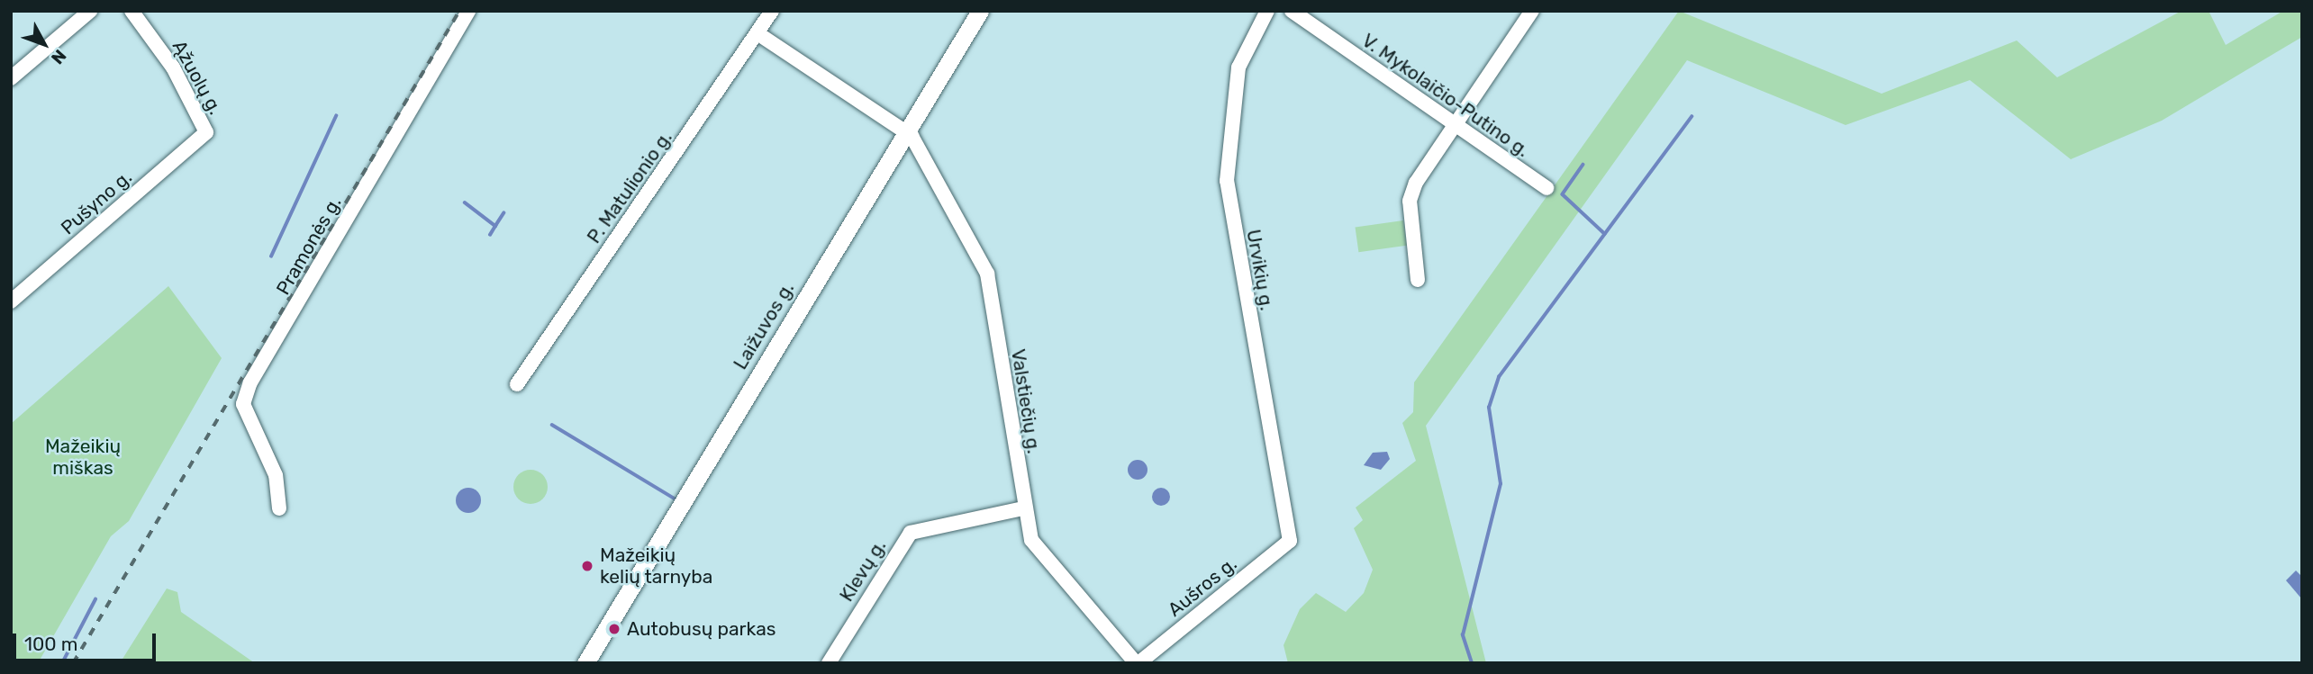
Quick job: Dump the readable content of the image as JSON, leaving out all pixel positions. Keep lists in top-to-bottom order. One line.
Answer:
{"streets":{"main road":["Laižuvos g."],"street":["Ąžuolų g.","V. Mykolaičio-Putino g.","P. Matulionio g.","Pušyno g.","Pramonės g.","Urvikių g.","Valstiečių g.","Klevų g.","Aušros g."]},"crossings":[["Ąžuolų g.","Pušyno g."],["Urvikių g.","Aušros g."],["Laižuvos g.","Valstiečių g."],["Valstiečių g.","Klevų g."],["Valstiečių g.","Aušros g."]],"parks":["Mažeikių miškas"],"places":["Mažeikių kelių tarnyba","Autobusų parkas"],"scale_bar":"100 m","north":"bottom right"}
